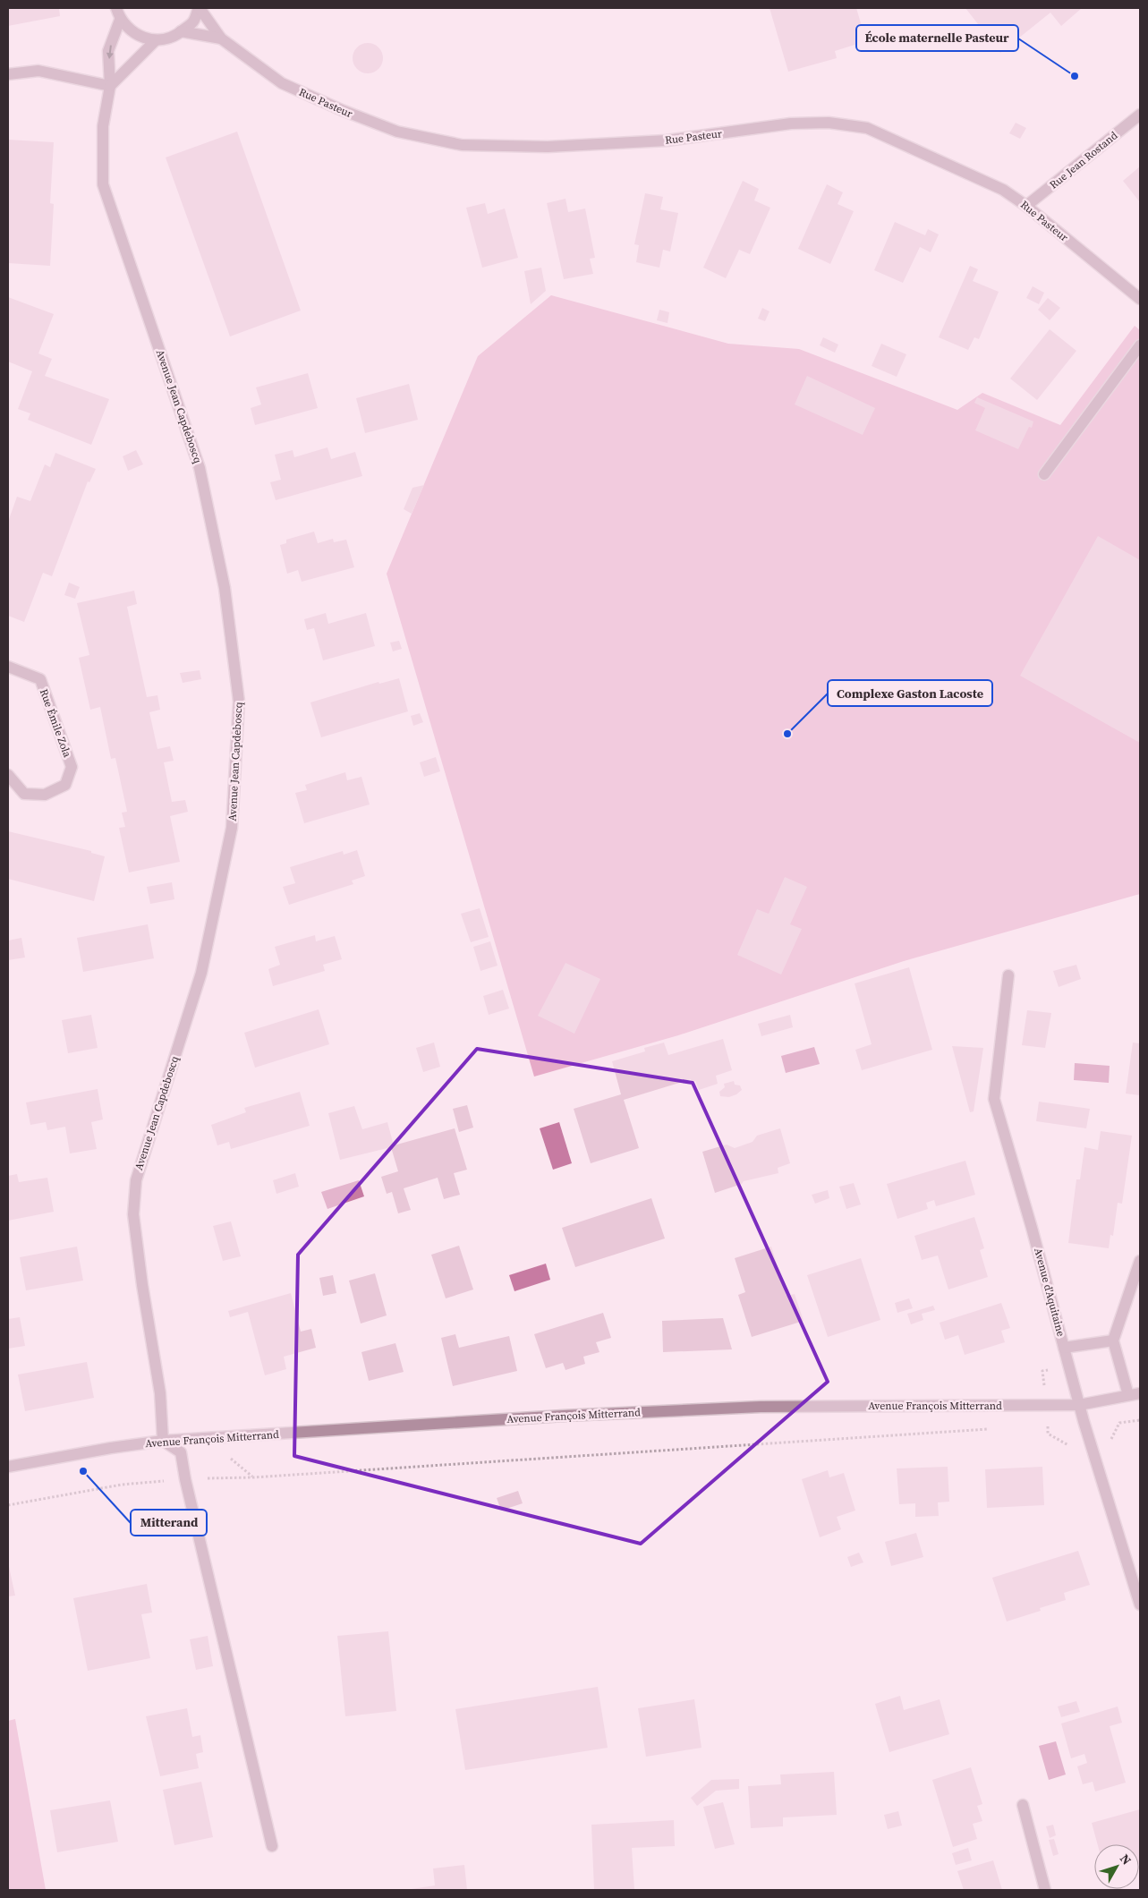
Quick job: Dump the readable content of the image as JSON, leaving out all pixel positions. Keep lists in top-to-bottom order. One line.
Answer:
{"streets":{"street":["Rue Pasteur","Rue Jean Rostand","Avenue Jean Capdeboscq","Rue Émile Zola","Avenue d'Aquitaine","Avenue François Mitterrand"]},"crossings":[["Rue Pasteur","Rue Jean Rostand"],["Avenue Jean Capdeboscq","Avenue François Mitterrand"],["Avenue d'Aquitaine","Avenue François Mitterrand"]],"places":["École maternelle Pasteur","Complexe Gaston Lacoste","Mitterand"],"north":"top right"}
